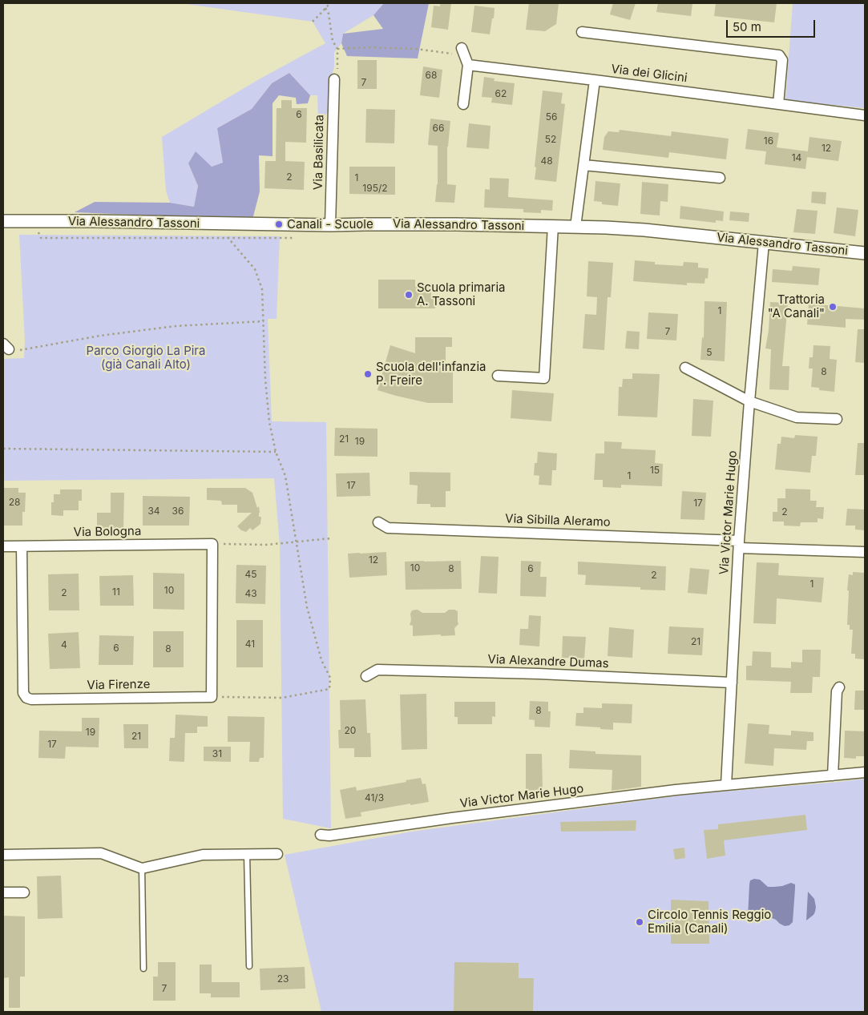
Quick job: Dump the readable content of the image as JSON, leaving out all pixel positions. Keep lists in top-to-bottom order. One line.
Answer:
{"streets":{"street":["Via dei Glicini","Via Basilicata","Via Alessandro Tassoni","Via Victor Marie Hugo","Via Sibilla Aleramo","Via Bologna","Via Alexandre Dumas","Via Firenze"]},"crossings":[["Via Basilicata","Via Alessandro Tassoni"],["Via Alessandro Tassoni","Via Victor Marie Hugo"],["Via Victor Marie Hugo","Via Sibilla Aleramo"],["Via Victor Marie Hugo","Via Alexandre Dumas"],["Via Bologna","Via Firenze"]],"parks":["Parco Giorgio La Pira (già Canali Alto)"],"places":["Canali - Scuole","Scuola primaria A. Tassoni","Trattoria \"A Canali\"","Scuola dell'infanzia P. Freire","Circolo Tennis Reggio Emilia (Canali)"],"house_numbers":["68","7","62","6","56","66","52","16","12","14","48","2","1","195/2","1","7","5","8","21","19","15","1","17","28","17","34","36","2","12","10","8","6","45","2","1","10","11","2","43","21","41","4","6","8","8","20","19","21","17","31","41/3","23","7"],"scale_bar":"50 m"}
